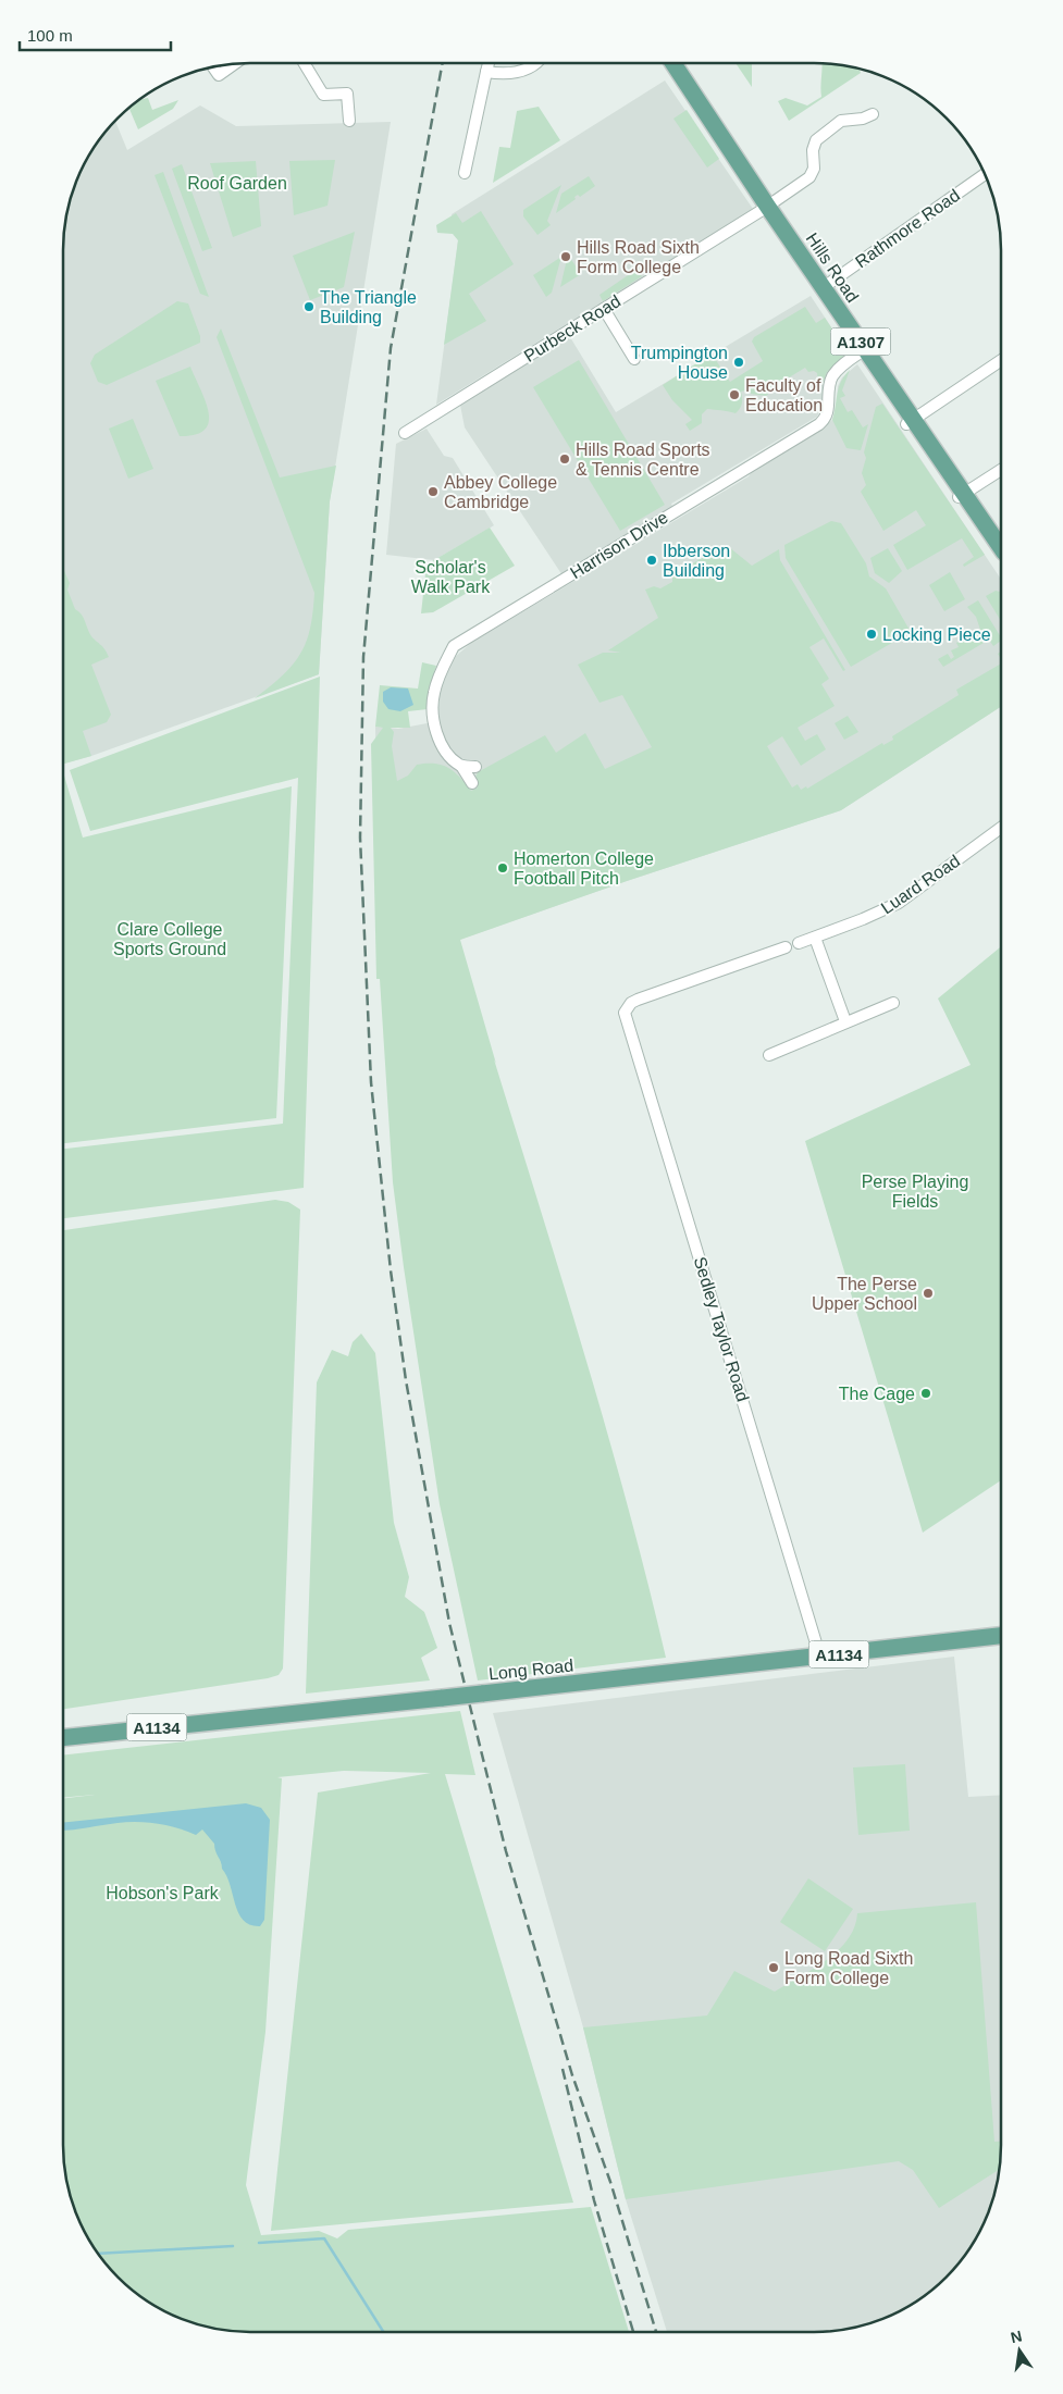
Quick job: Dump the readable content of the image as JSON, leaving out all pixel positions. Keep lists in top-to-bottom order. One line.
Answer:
{"streets":{"main road":["Hills Road","A1307","A1134","Long Road"],"street":["Rathmore Road","Purbeck Road","Harrison Drive","Luard Road","Sedley Taylor Road"]},"crossings":[["Rathmore Road","Hills Road"],["Hills Road","Purbeck Road"],["Hills Road","Harrison Drive"],["Sedley Taylor Road","Long Road"]],"parks":["Roof Garden","Scholar's Walk Park","Clare College Sports Ground","Perse Playing Fields","Hobson's Park"],"places":["Hills Road Sixth Form College","The Triangle Building","Trumpington House","Faculty of Education","Hills Road Sports & Tennis Centre","Abbey College Cambridge","Ibberson Building","Locking Piece","Homerton College Football Pitch","The Perse Upper School","The Cage","Long Road Sixth Form College"],"scale_bar":"100 m","north":"top"}
